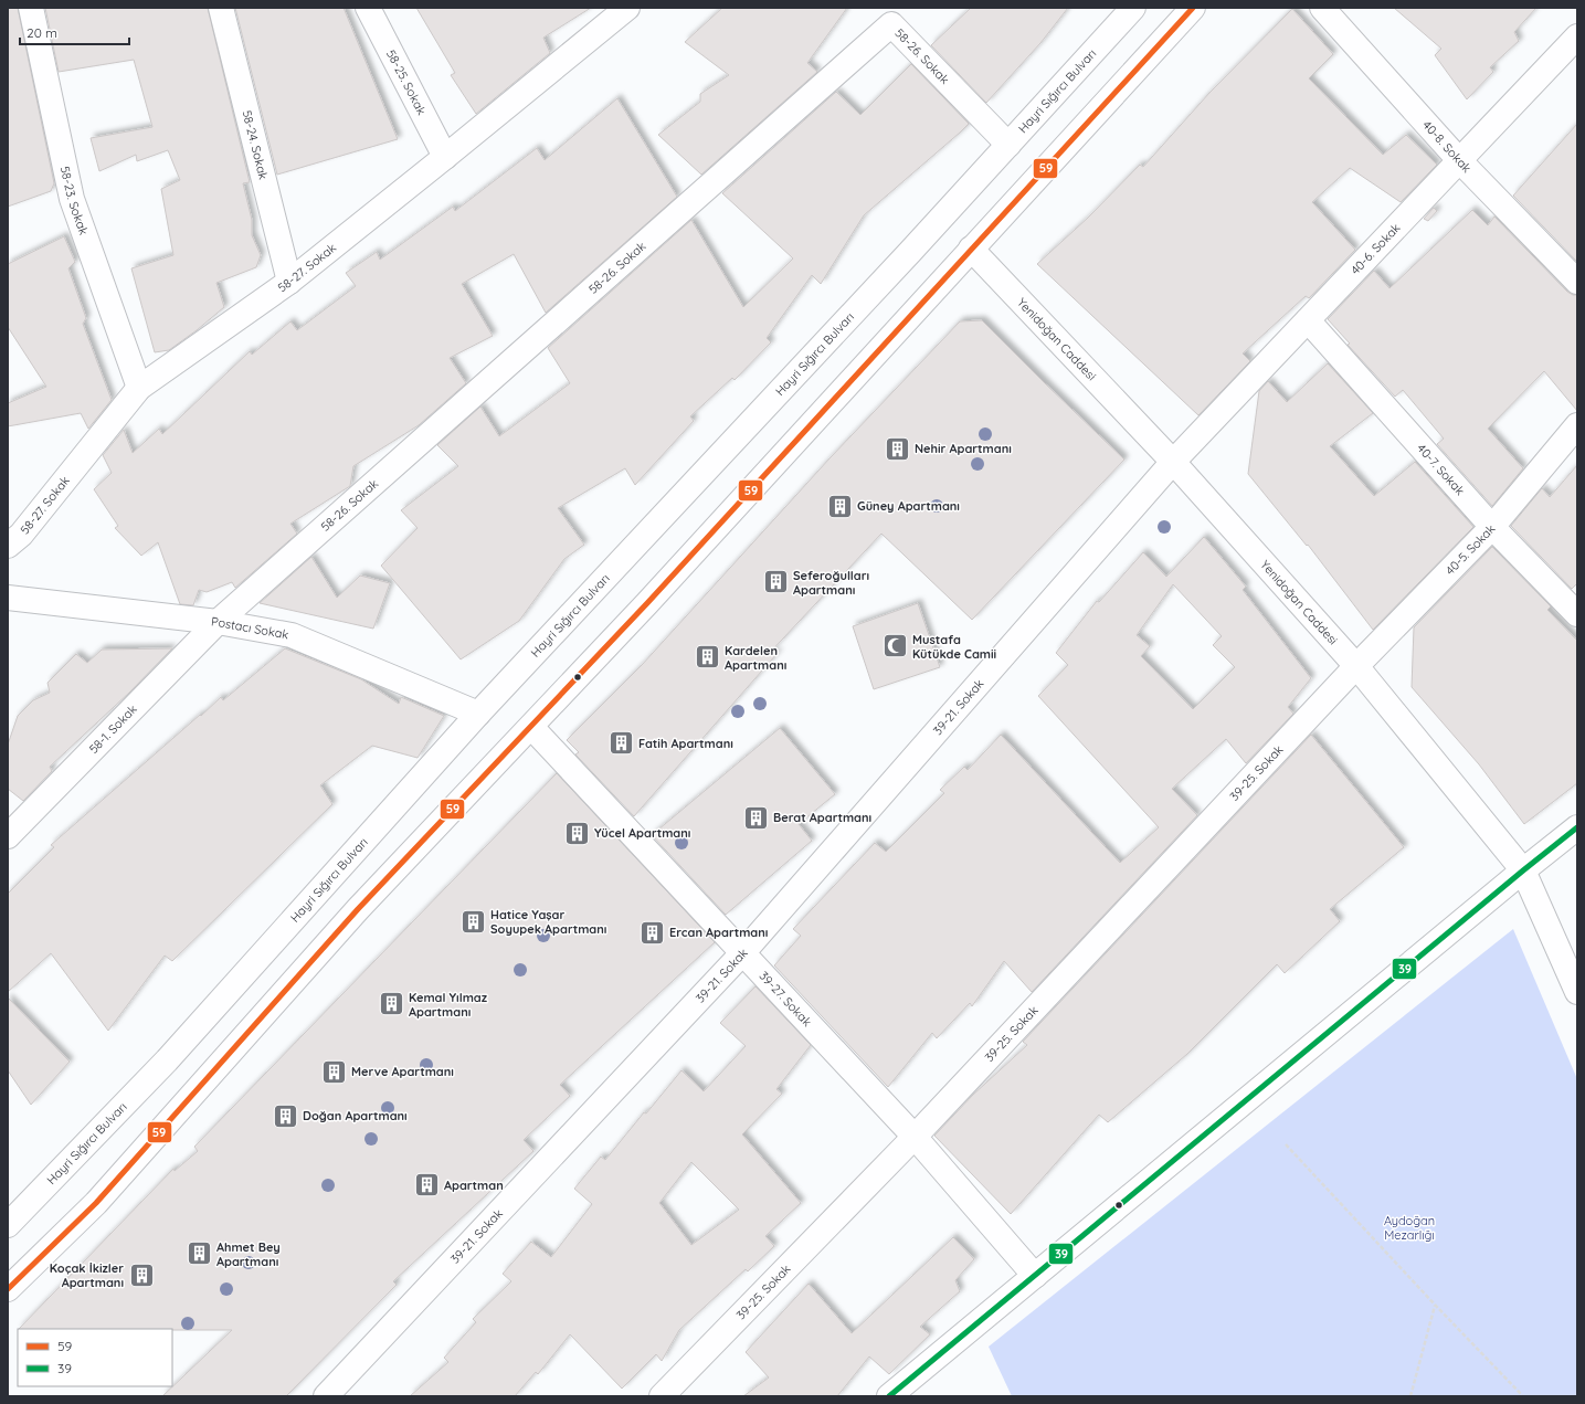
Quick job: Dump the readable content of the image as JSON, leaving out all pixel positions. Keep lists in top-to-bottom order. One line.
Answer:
{"streets":{"street":["58-26. Sokak","58-25. Sokak","Hayri Sığırcı Bulvarı","58-24. Sokak","40-8. Sokak","58-23. Sokak","40-6. Sokak","58-27. Sokak","Yenidoğan Caddesi","40-7. Sokak","40-5. Sokak","Postacı Sokak","39-21. Sokak","58-1. Sokak","39-25. Sokak","39-27. Sokak"]},"crossings":[["58-26. Sokak","Hayri Sığırcı Bulvarı"],["58-26. Sokak","Postacı Sokak"],["58-26. Sokak","58-1. Sokak"],["58-25. Sokak","58-27. Sokak"],["Hayri Sığırcı Bulvarı","Postacı Sokak"],["58-24. Sokak","58-27. Sokak"],["40-8. Sokak","40-6. Sokak"],["58-23. Sokak","58-27. Sokak"],["40-6. Sokak","Yenidoğan Caddesi"],["40-6. Sokak","40-7. Sokak"],["40-6. Sokak","39-21. Sokak"],["Yenidoğan Caddesi","40-5. Sokak"],["Yenidoğan Caddesi","39-21. Sokak"],["Yenidoğan Caddesi","39-25. Sokak"],["40-7. Sokak","40-5. Sokak"],["40-5. Sokak","39-25. Sokak"],["Postacı Sokak","58-1. Sokak"],["39-21. Sokak","39-27. Sokak"],["39-25. Sokak","39-27. Sokak"]],"parks":["Aydoğan Mezarlığı"],"places":{"building":["Nehir Apartmanı","Güney Apartmanı","Seferoğulları Apartmanı","Kardelen Apartmanı","Fatih Apartmanı","Berat Apartmanı","Yücel Apartmanı","Hatice Yaşar Soyupek Apartmanı","Ercan Apartmanı","Kemal Yılmaz Apartmanı","Merve Apartmanı","Doğan Apartmanı","Apartman","Ahmet Bey Apartmanı","Koçak İkizler Apartmanı"],"mosque":["Mustafa Kütükde Camii"]},"lines":["transit line 59","transit line 39"],"legend":["59","39"],"scale_bar":"20 m"}
